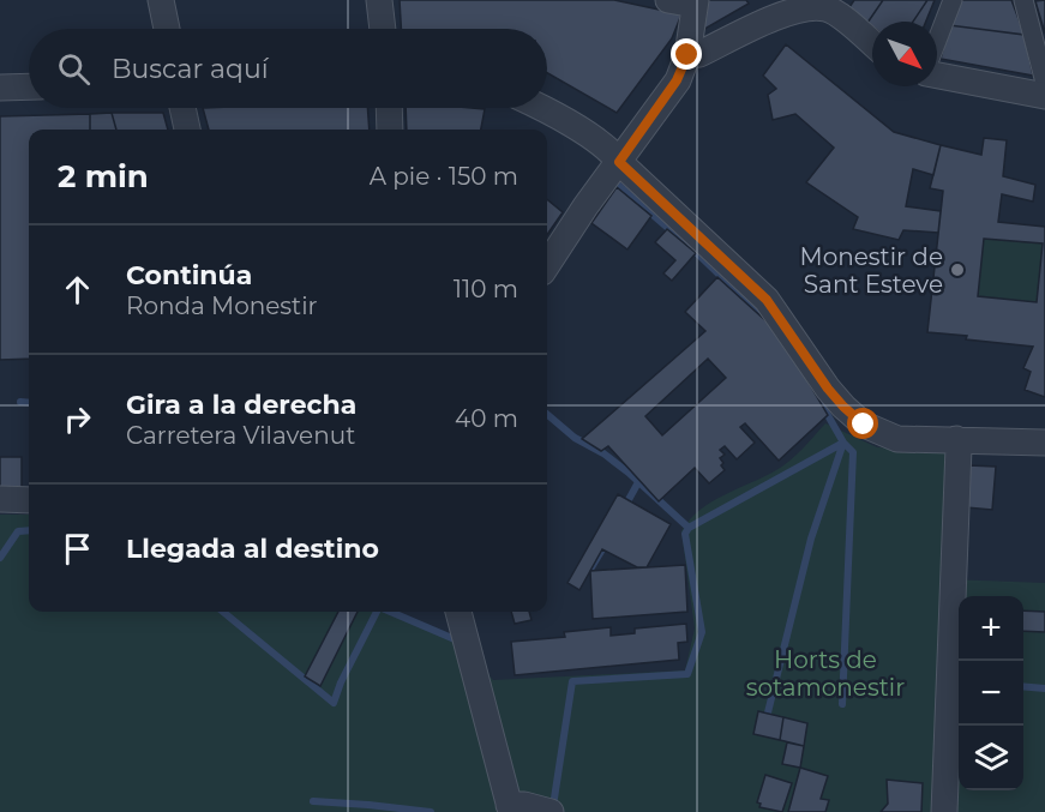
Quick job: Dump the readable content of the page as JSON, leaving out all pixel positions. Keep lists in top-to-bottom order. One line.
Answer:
{"parks":["Horts de sotamonestir"],"places":["Monestir de Sant Esteve"],"north":"bottom right","page":{"search":"Buscar aquí","heading":["2 min","A pie · 150 m"],"list":[["Continúa","Ronda Monestir","110 m"],["Gira a la derecha","Carretera Vilavenut","40 m"],"Llegada al destino"],"map_buttons":["+","−"]}}
